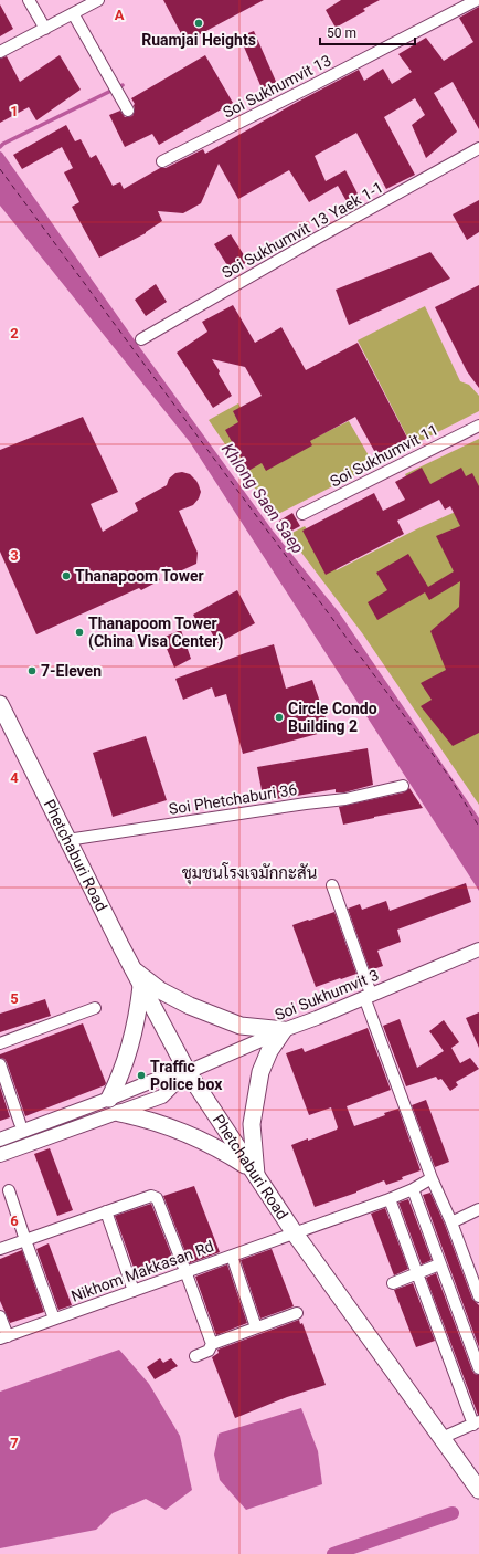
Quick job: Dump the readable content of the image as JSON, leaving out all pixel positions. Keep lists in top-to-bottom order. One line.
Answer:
{"streets":{"main road":["Phetchaburi Road"],"street":["Soi Sukhumvit 13","Soi Sukhumvit 13 Yaek 1-1","Soi Sukhumvit 11","Soi Phetchaburi 36","Soi Sukhumvit 3","Nikhom Makkasan Rd"]},"crossings":[["Soi Phetchaburi 36","Phetchaburi Road"],["Phetchaburi Road","Soi Sukhumvit 3"],["Phetchaburi Road","Nikhom Makkasan Rd"]],"districts":["ชุมชนโรงเจมักกะสัน"],"water":["Khlong Saen Saep"],"places":["Ruamjai Heights","Thanapoom Tower","Thanapoom Tower (China Visa Center)","7-Eleven","Circle Condo Building 2","Traffic Police box"],"scale_bar":"50 m","grid":{"columns":["A"],"rows":["1","2","3","4","5","6","7"]}}
